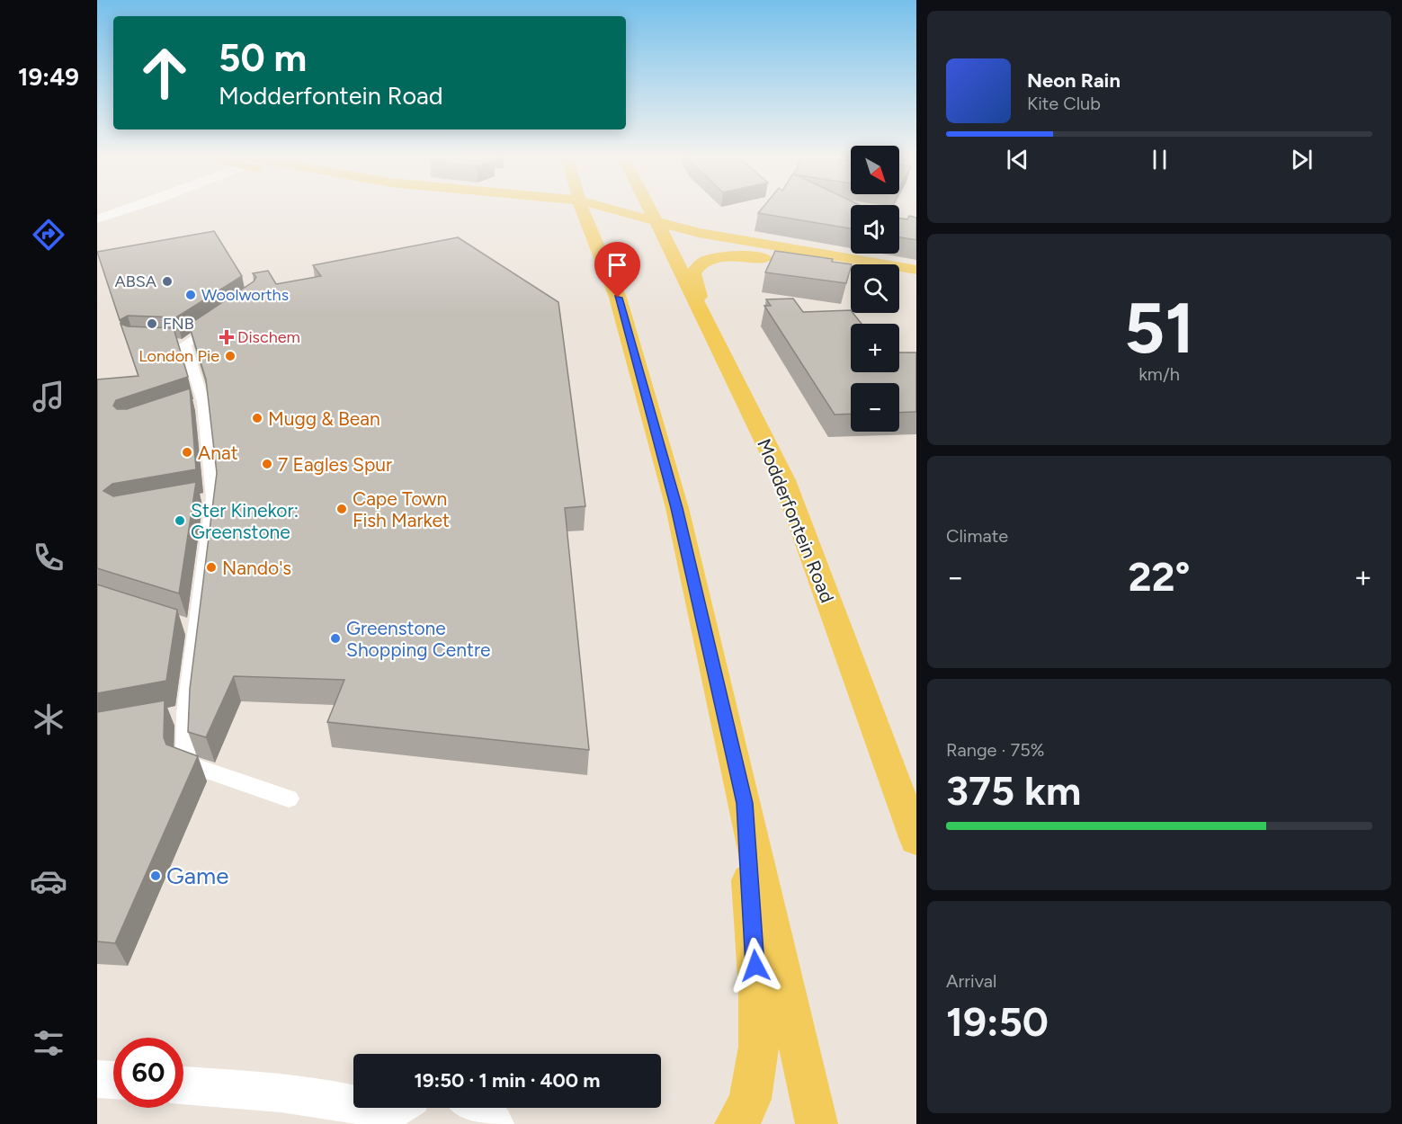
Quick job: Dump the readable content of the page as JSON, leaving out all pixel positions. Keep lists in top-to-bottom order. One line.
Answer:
{"streets":{"main road":["Modderfontein Road"]},"places":{"other":["ABSA","Woolworths","FNB","London Pie","Mugg & Bean","Anat","7 Eagles Spur","Cape Town Fish Market","Ster Kinekor: Greenstone","Nando's","Greenstone Shopping Centre","Game"],"health":["Dischem"]},"north":"bottom right","page":{"tabs":"19:49","turn":["50 m","Modderfontein Road"],"song":["Neon Rain","Kite Club"],"map_buttons":["+","−"],"tile":[["51","km/h"],"Climate",["Range · 75%","375 km"],["Arrival","19:50"]],"heat":["−","22°","+"],"limit":"60","trip":"19:50 · 1 min · 400 m"}}
